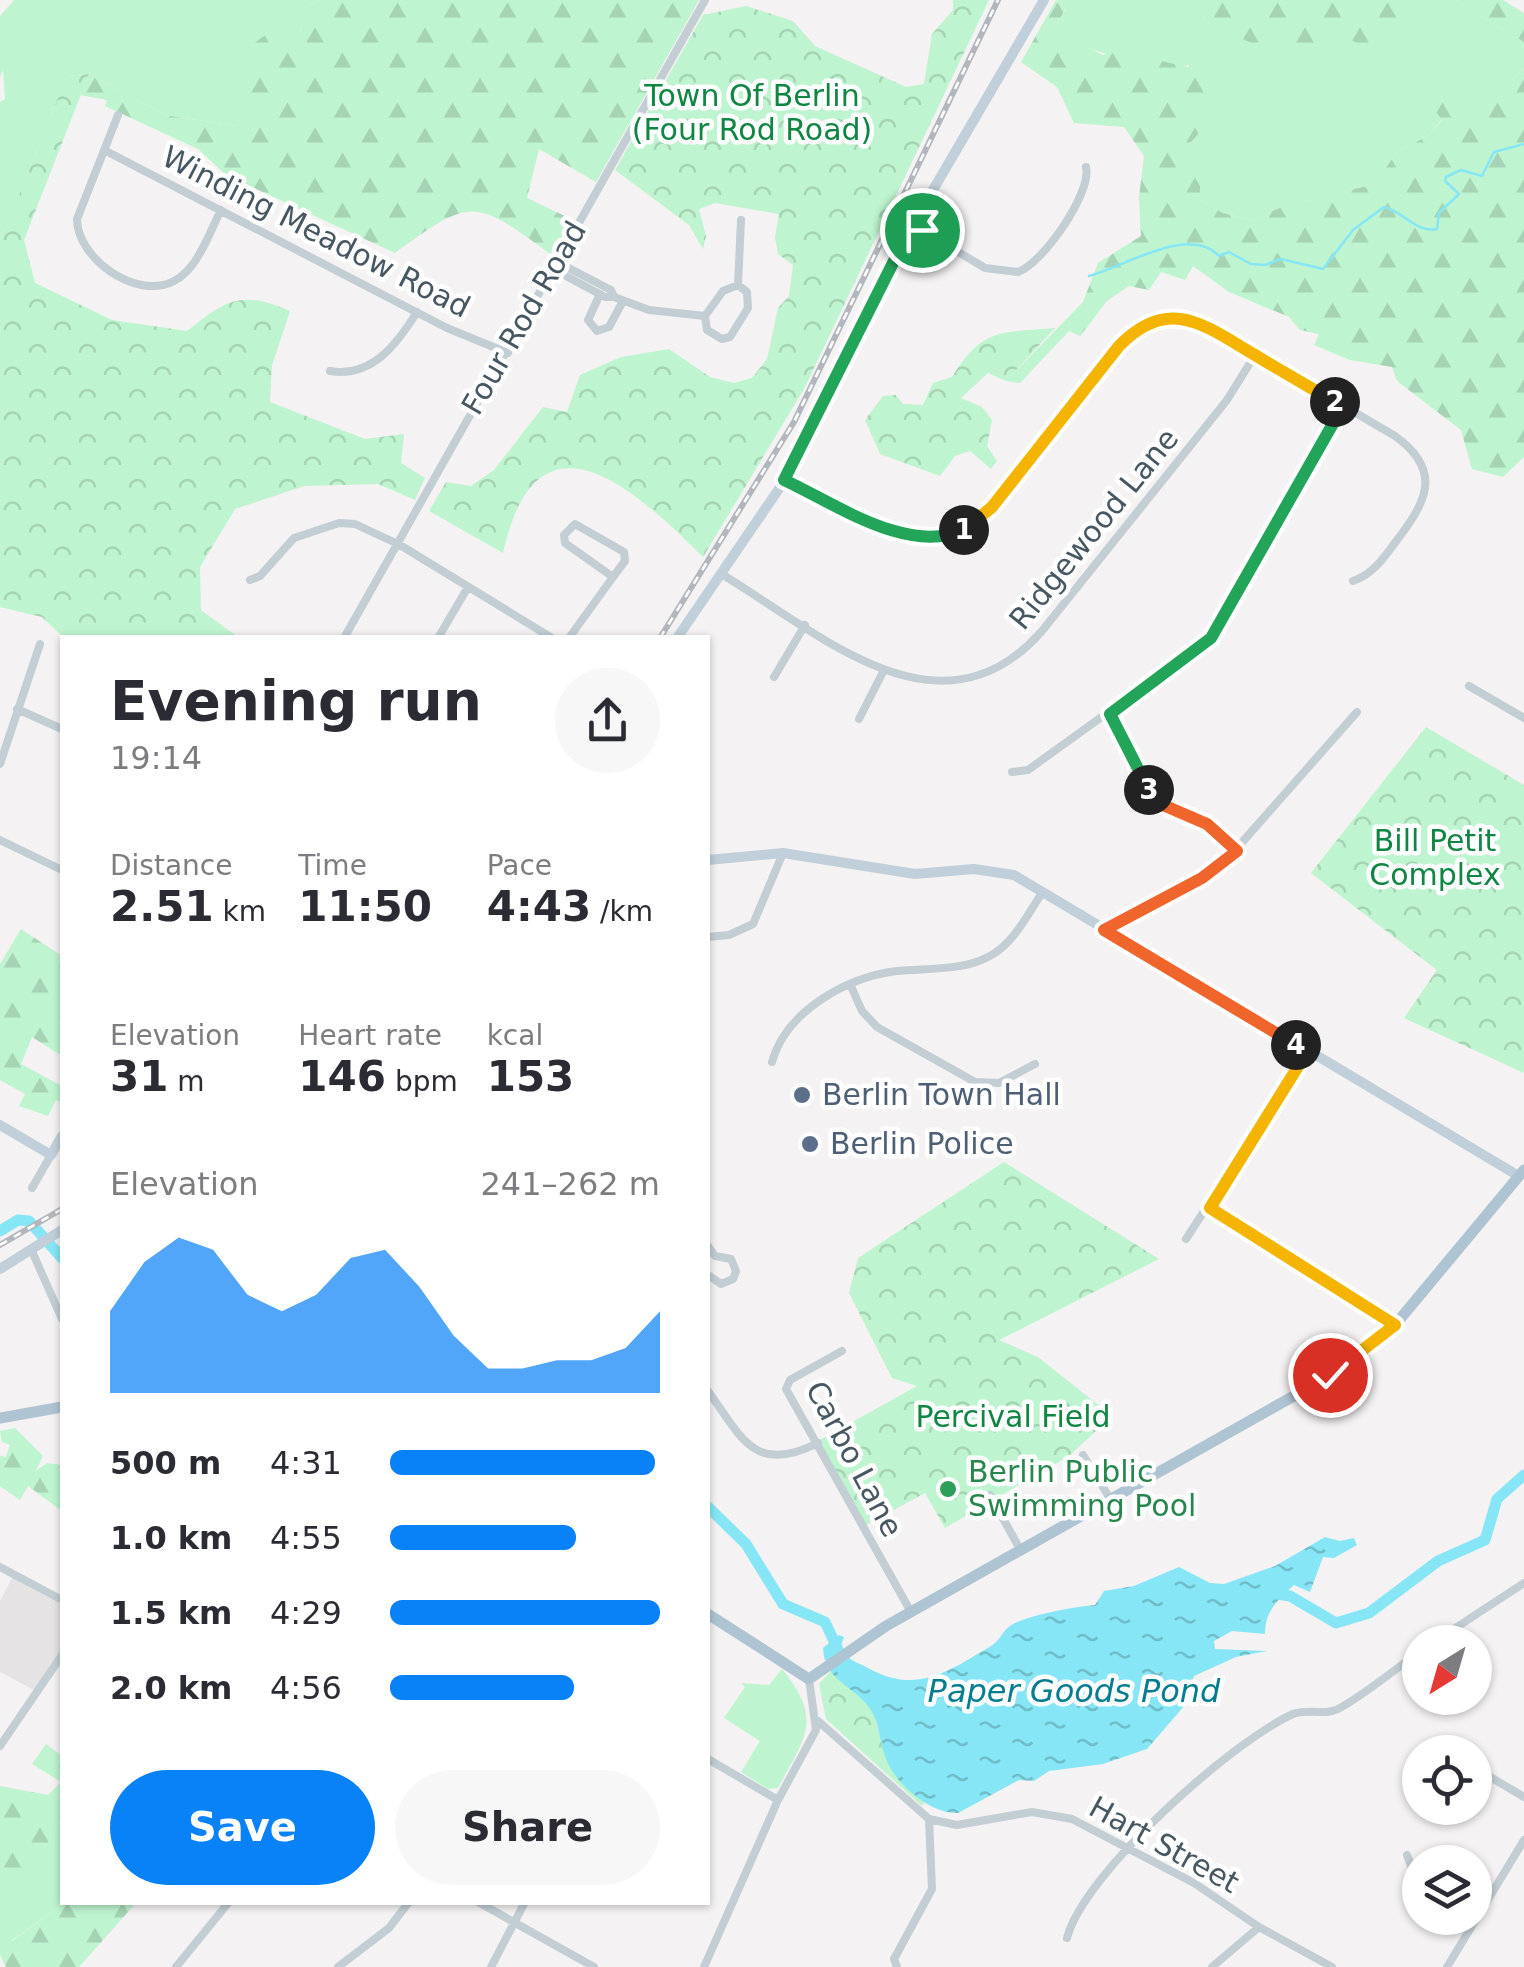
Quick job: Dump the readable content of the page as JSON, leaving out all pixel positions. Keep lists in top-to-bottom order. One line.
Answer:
{"streets":{"street":["Winding Meadow Road","Four Rod Road","Ridgewood Lane","Carbo Lane","Hart Street"]},"crossings":[["Winding Meadow Road","Four Rod Road"]],"water":["Paper Goods Pond"],"parks":["Town Of Berlin (Four Rod Road)","Bill Petit Complex","Percival Field"],"places":["Berlin Town Hall","Berlin Police","Berlin Public Swimming Pool"],"north":"bottom left","page":{"pins":["2","1","3","4"],"heading":["Evening run","19:14"],"stats":[["Distance","2.51 km"],["Time","11:50"],["Pace","4:43 /km"],["Elevation","31 m"],["Heart rate","146 bpm"],["kcal","153"]],"chart":["Elevation","241–262 m"],"list":[{"name":"500 m","note":"4:31"},{"name":"1.0 km","note":"4:55"},{"name":"1.5 km","note":"4:29"},{"name":"2.0 km","note":"4:56"}],"buttons":["Save","Share"]}}
